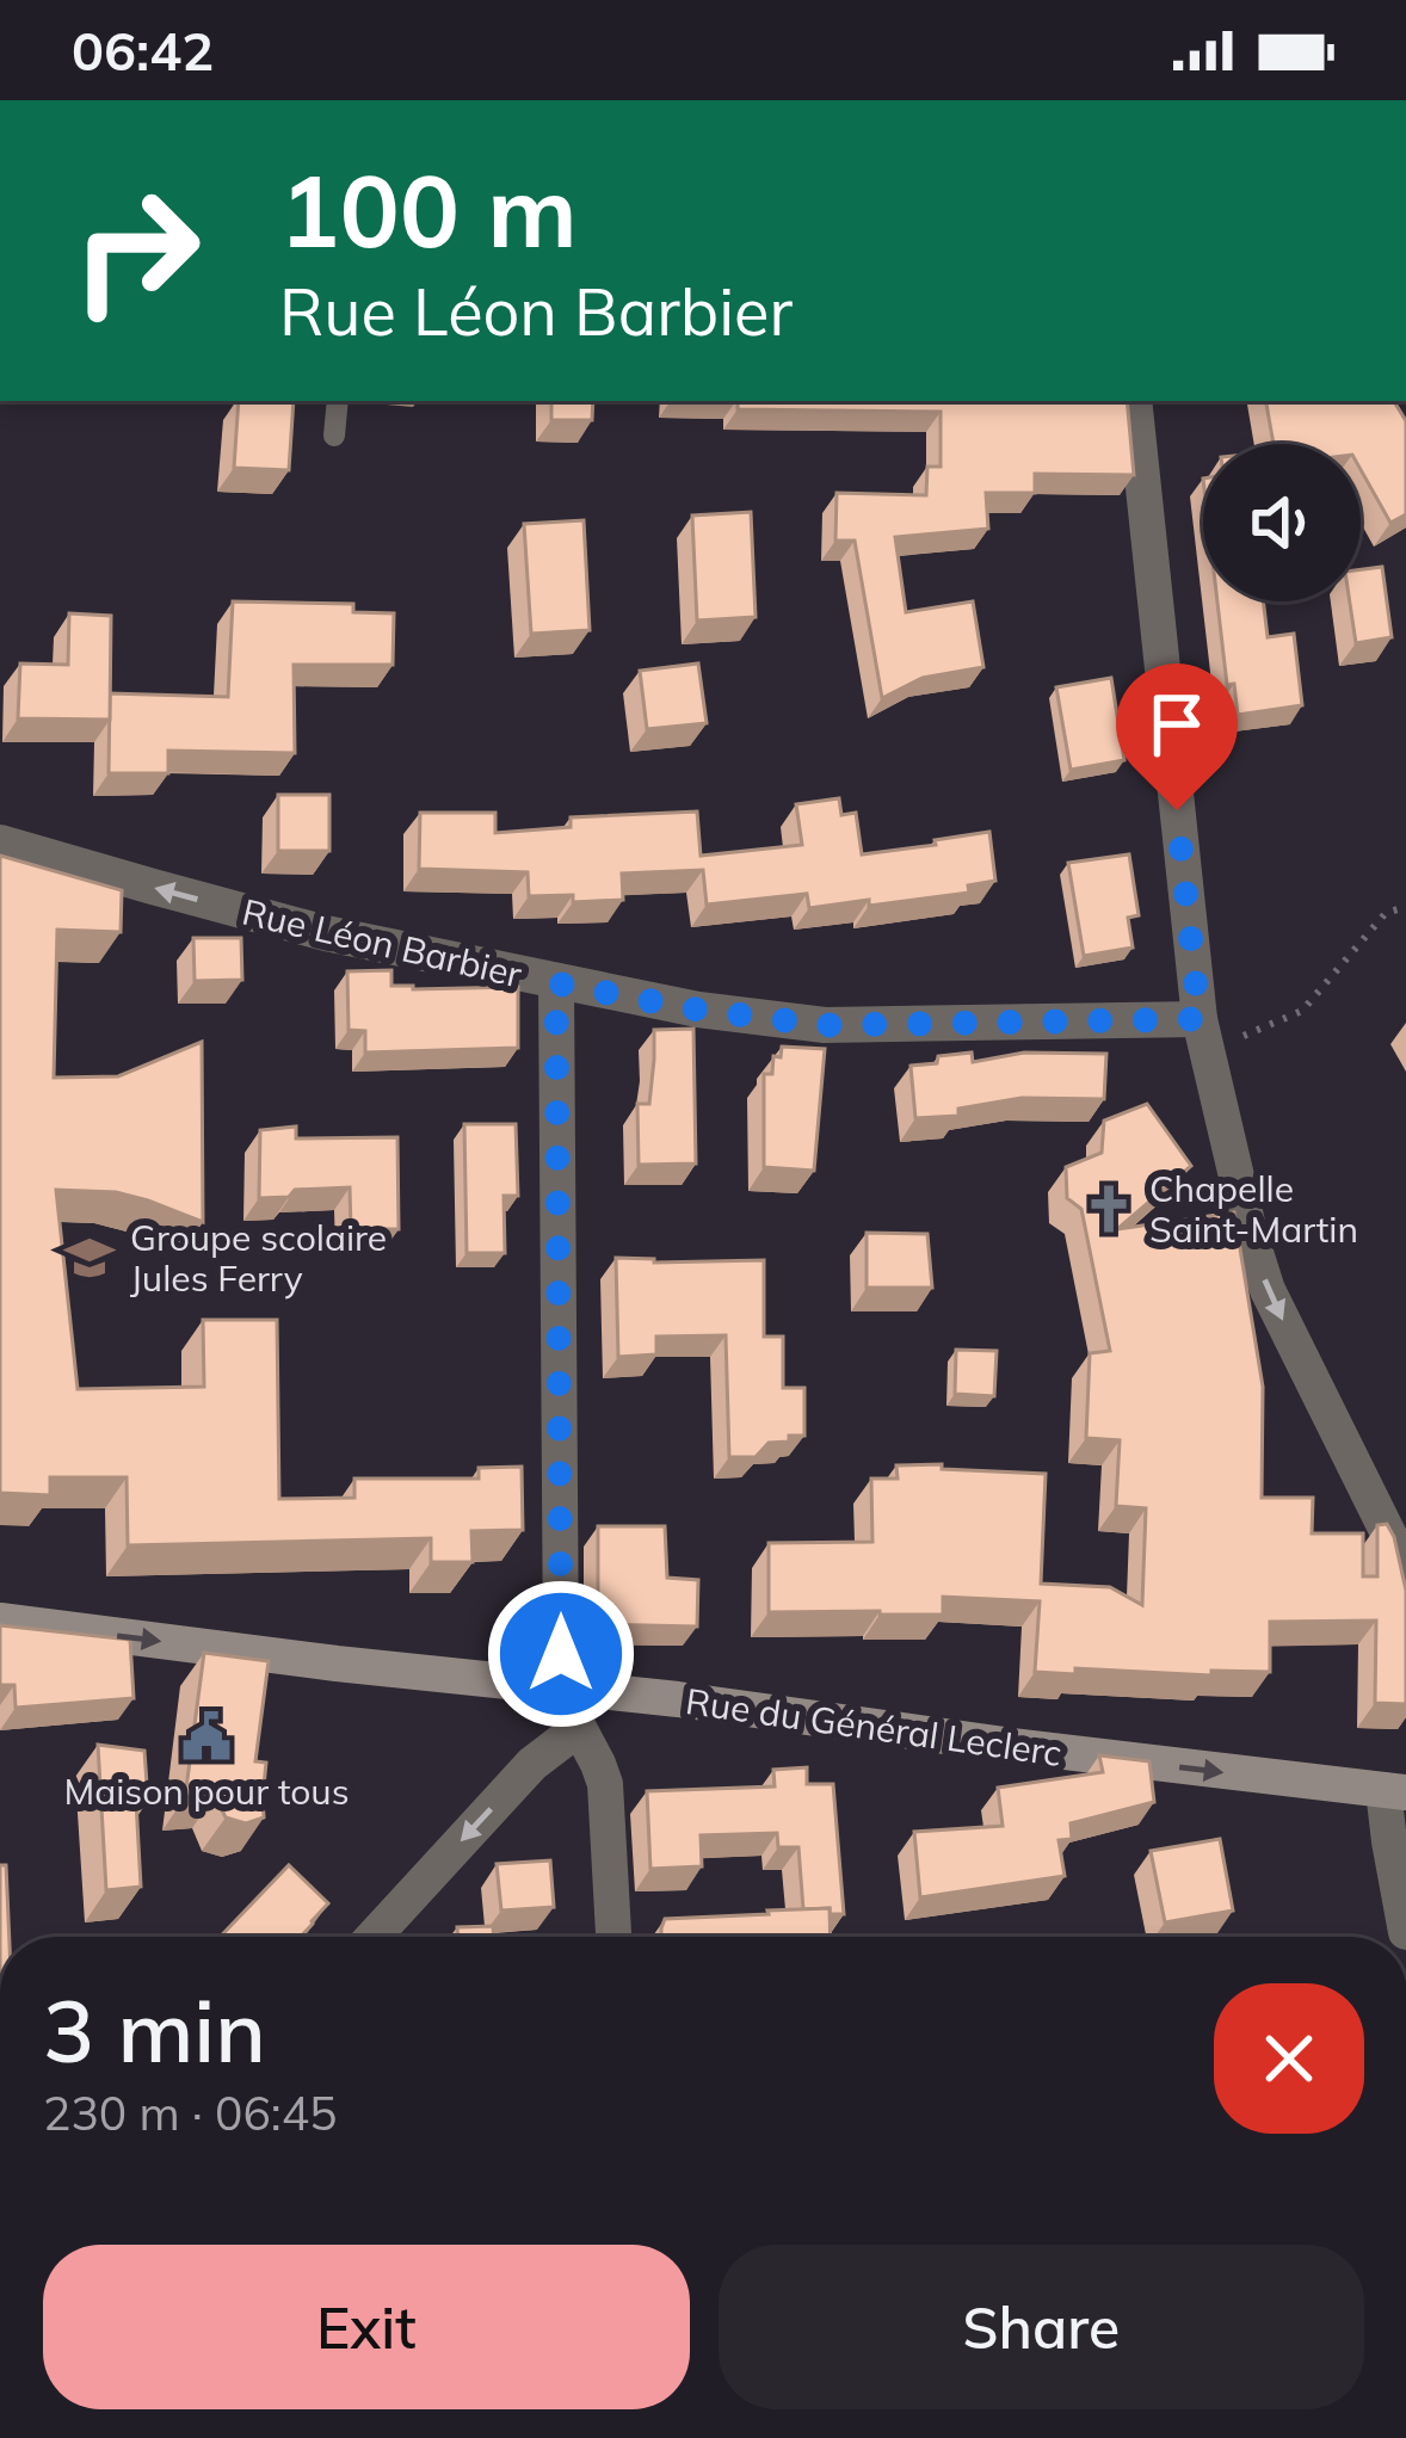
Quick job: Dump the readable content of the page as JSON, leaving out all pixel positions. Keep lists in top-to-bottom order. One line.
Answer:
{"streets":{"street":["Rue Léon Barbier","Rue du Général Leclerc"]},"one_way":["Rue Léon Barbier","Rue du Général Leclerc"],"places":{"church":["Chapelle Saint-Martin"],"school or university":["Groupe scolaire Jules Ferry"],"public building":["Maison pour tous"]},"page":{"status":"06:42","turn":["100 m","Rue Léon Barbier"],"heading":["3 min","230 m · 06:45"],"buttons":["Exit","Share"]}}
